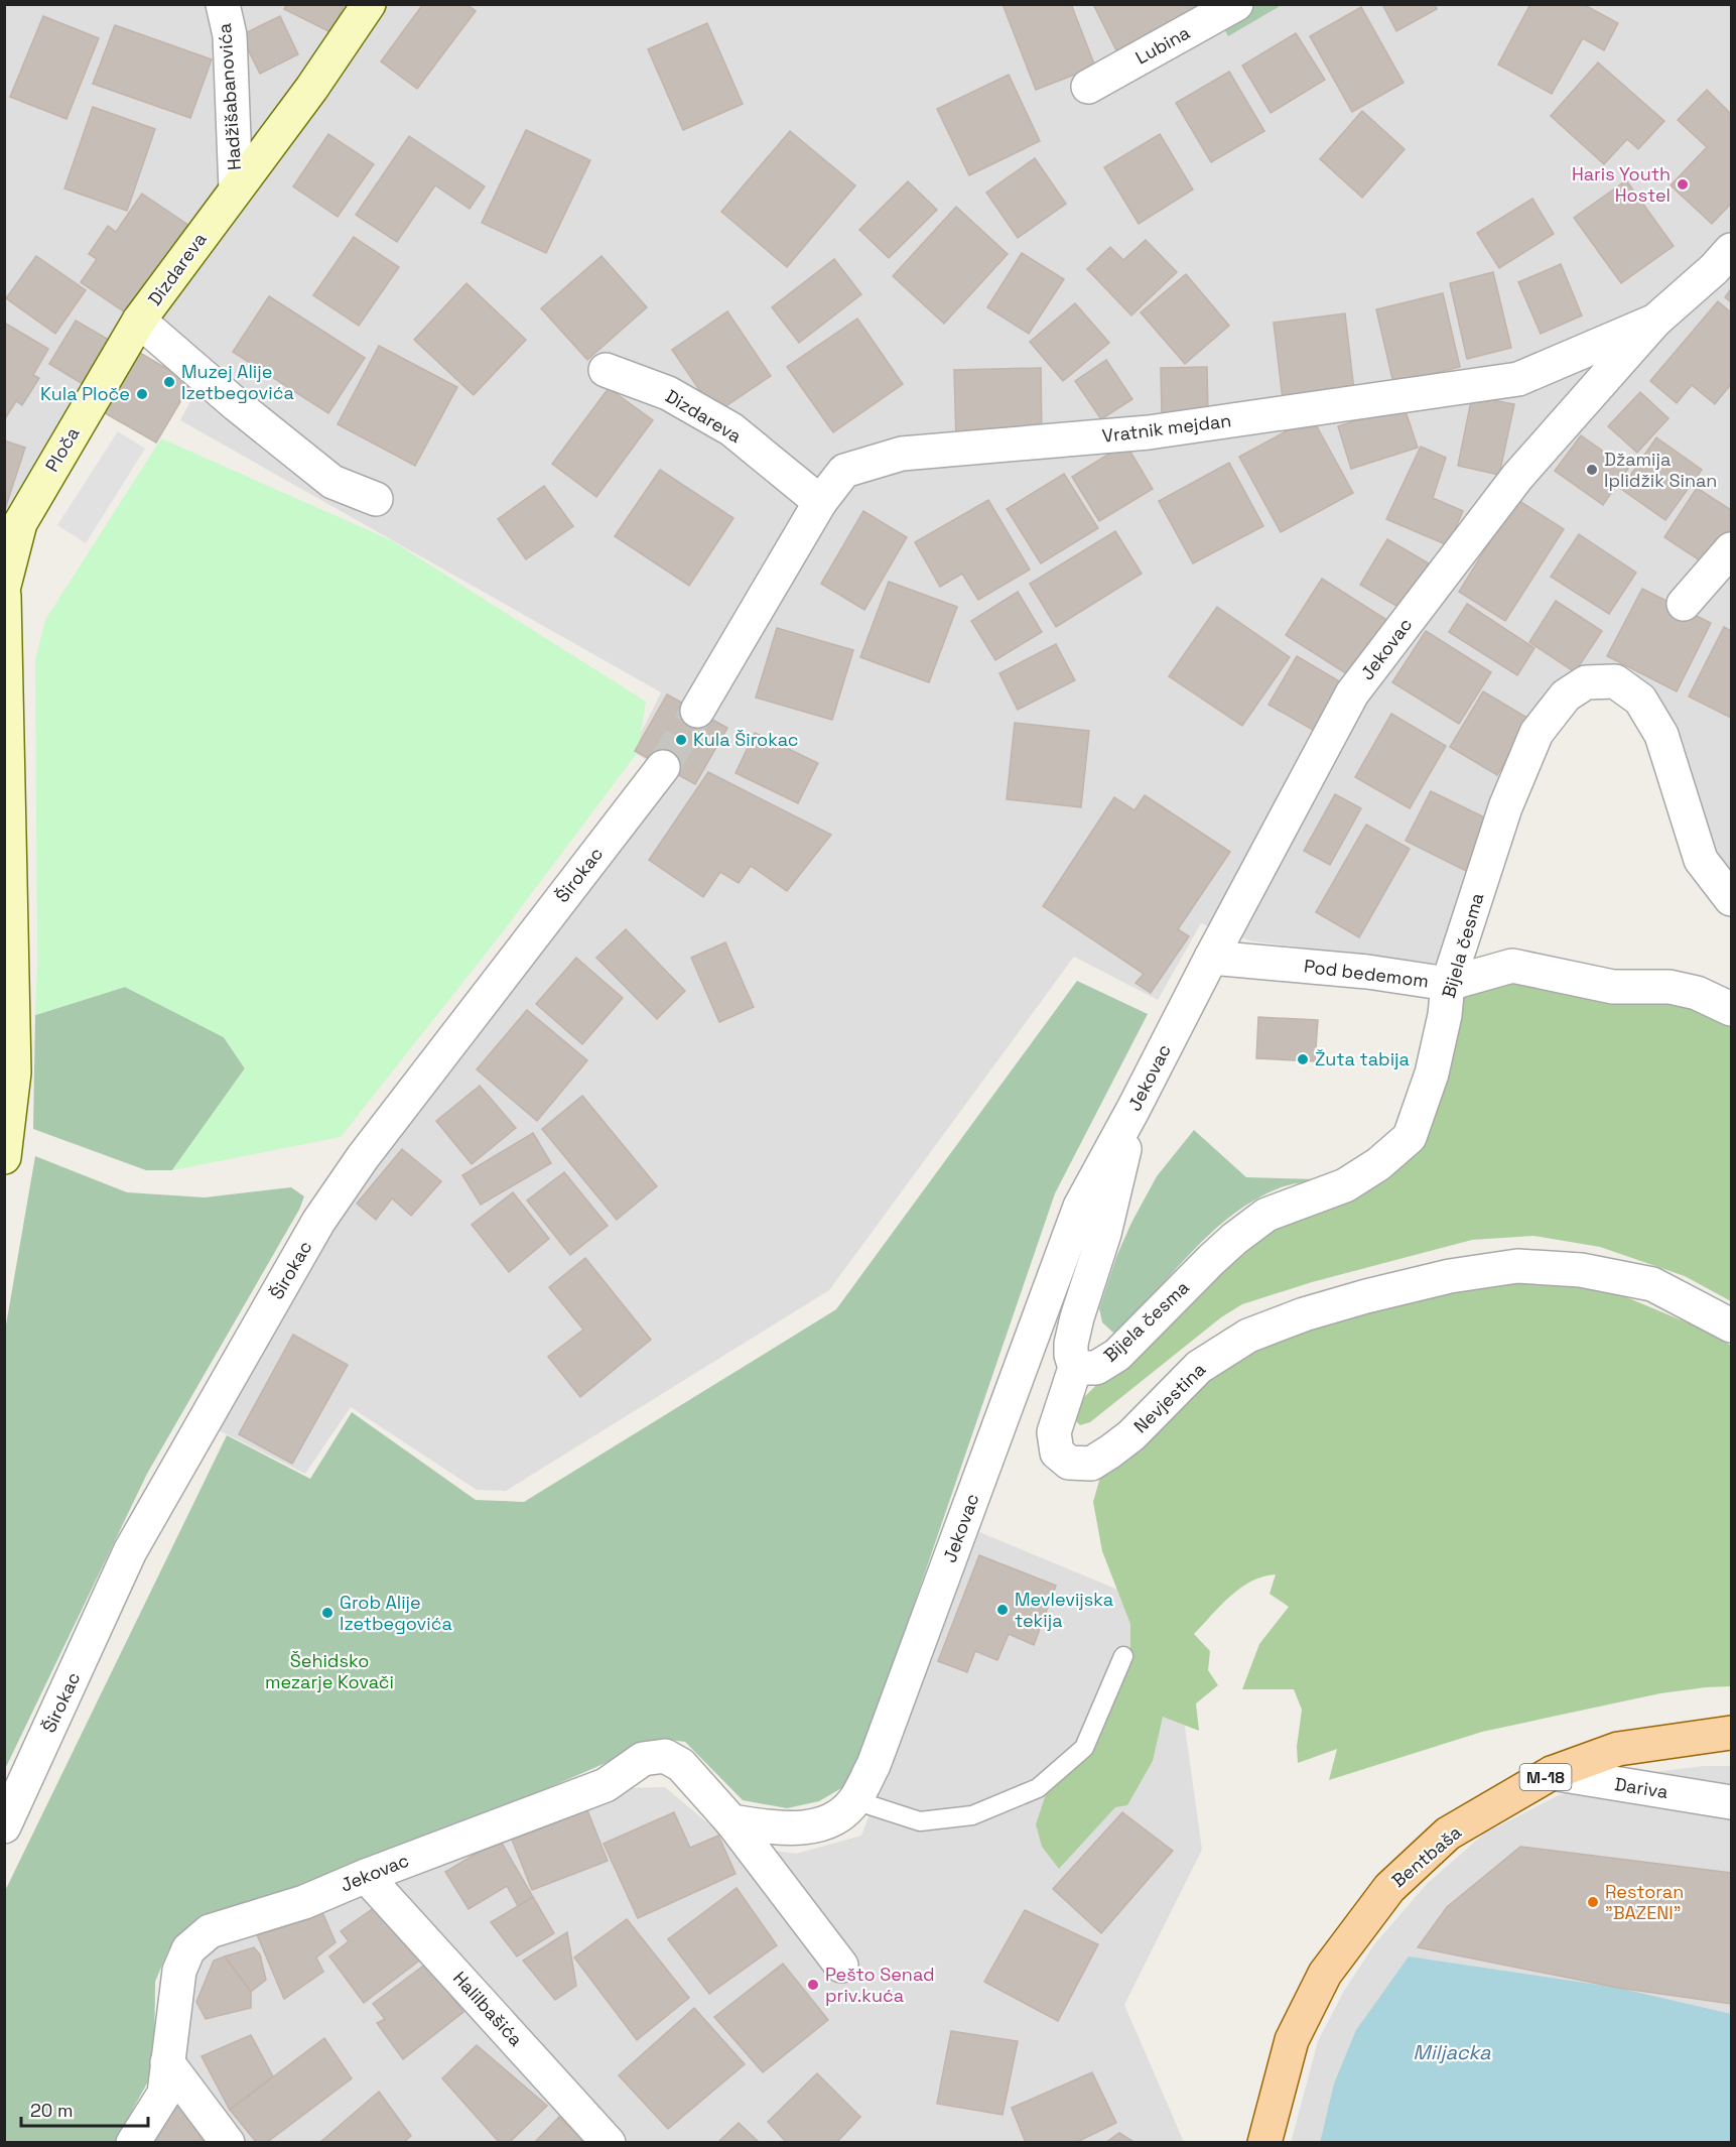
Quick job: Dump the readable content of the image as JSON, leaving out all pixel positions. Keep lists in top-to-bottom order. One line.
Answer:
{"streets":{"main road":["M-18","Bentbaša"],"street":["Lubina","Hadžišabanovića","Dizdareva","Vratnik mejdan","Ploča","Jekovac","Širokac","Bijela česma","Pod bedemom","Nevjestina","Dariva","Halilbašića"]},"crossings":[["Hadžišabanovića","Dizdareva"],["Dizdareva","Vratnik mejdan"],["Dizdareva","Ploča"],["Vratnik mejdan","Jekovac"],["Jekovac","Pod bedemom"],["Jekovac","Nevjestina"],["Jekovac","Halilbašića"],["Bijela česma","Pod bedemom"],["Bijela česma","Nevjestina"],["Dariva","Bentbaša"]],"water":["Miljacka"],"parks":["Šehidsko mezarje Kovači"],"places":["Haris Youth Hostel","Muzej Alije Izetbegovića","Kula Ploče","Džamija Iplidžik Sinan","Kula Širokac","Žuta tabija","Mevlevijska tekija","Grob Alije Izetbegovića","Restoran \"BAZENI\"","Pešto Senad priv.kuća"],"scale_bar":"20 m"}
